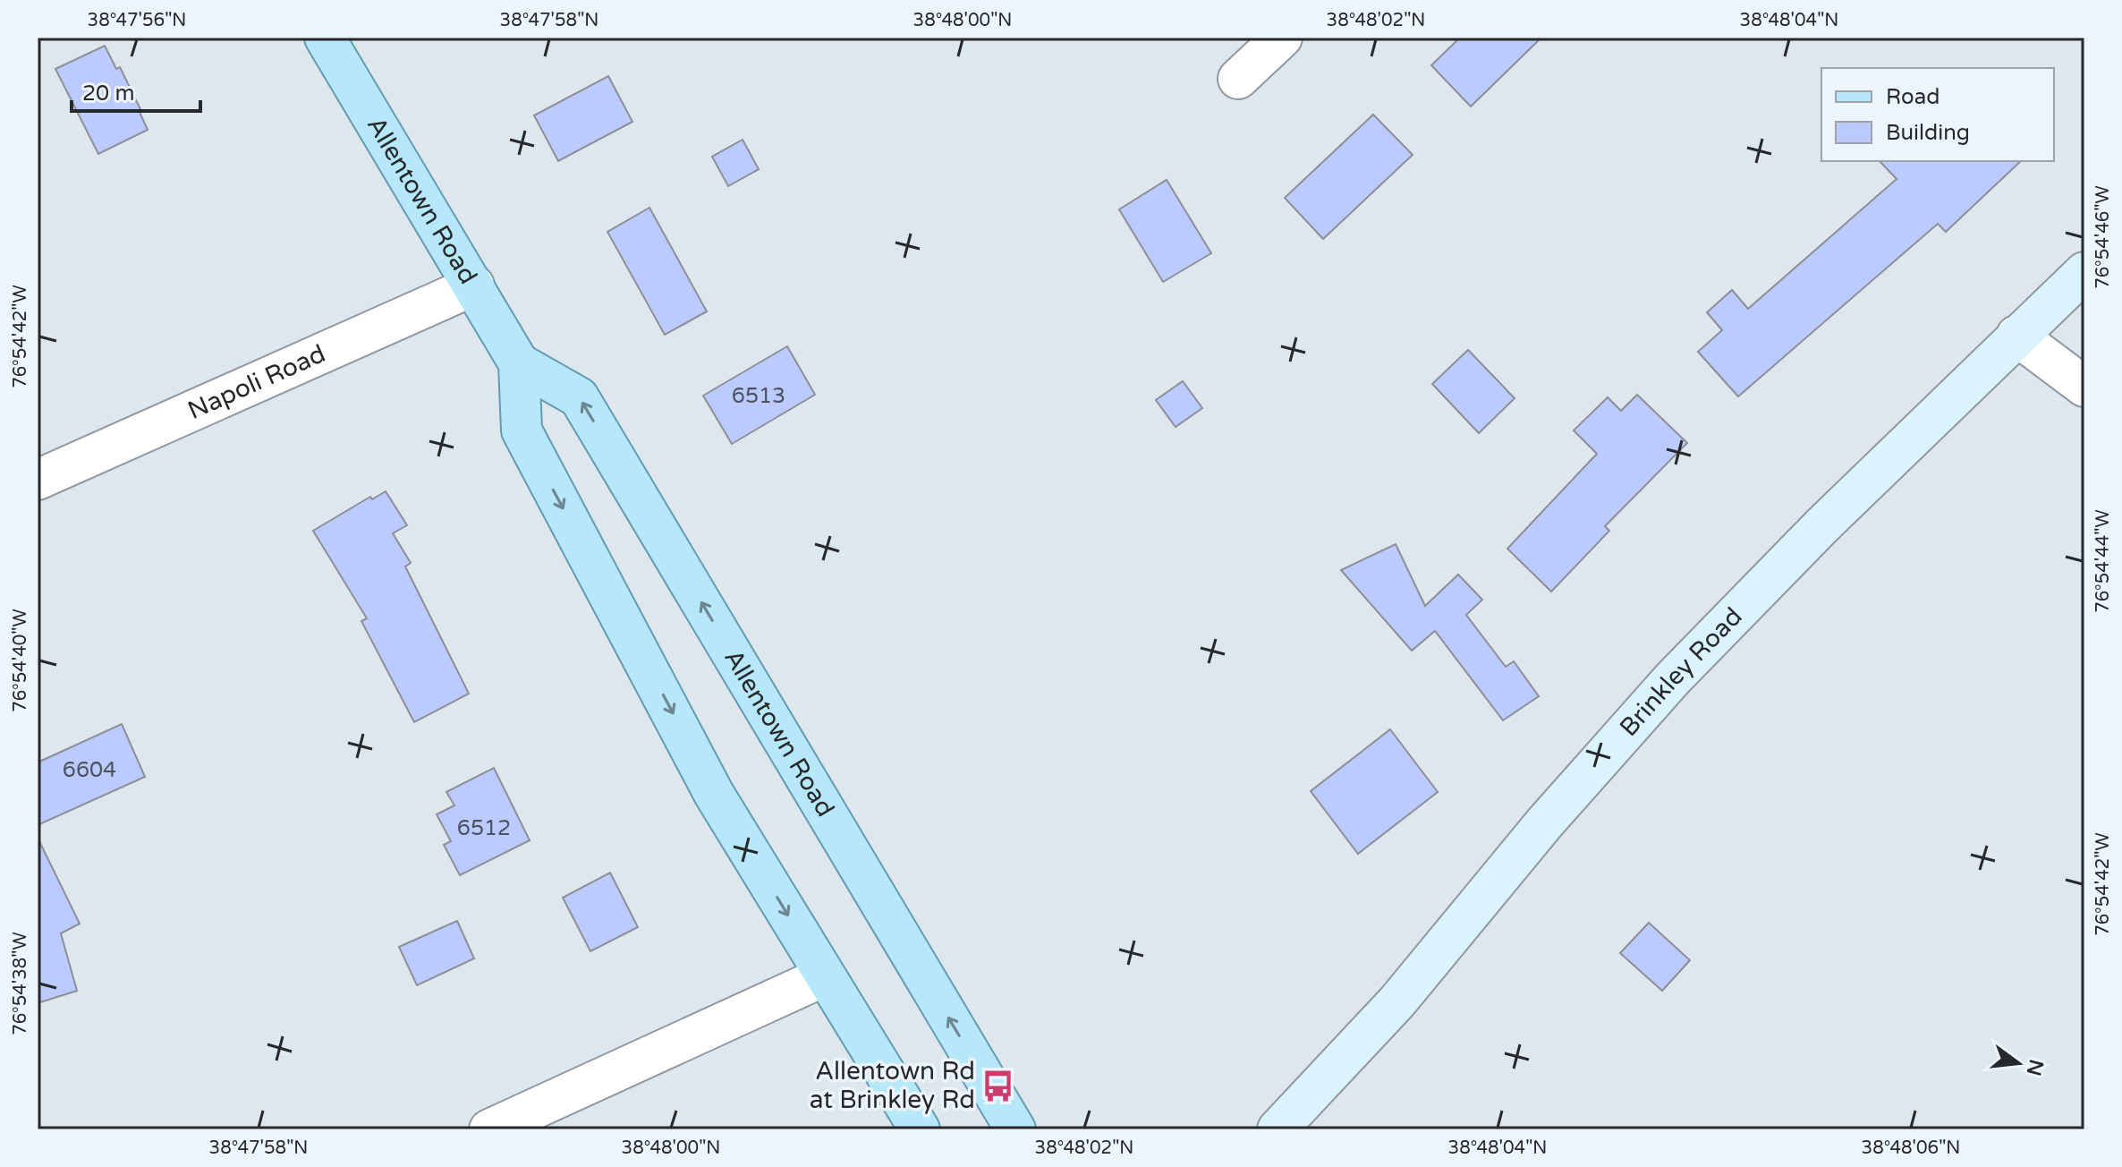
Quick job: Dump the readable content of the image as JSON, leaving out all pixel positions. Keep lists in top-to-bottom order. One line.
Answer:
{"streets":{"main road":["Allentown Road","Brinkley Road"],"street":["Napoli Road"]},"crossings":[["Allentown Road","Napoli Road"]],"places":{"bus stop":["Allentown Rd at Brinkley Rd"]},"house_numbers":["6513","6604","6512"],"legend":["Road","Building"],"scale_bar":"20 m","north":"right","coordinates":["38°47'56\"N","38°47'58\"N","38°48'00\"N","38°48'02\"N","38°48'04\"N","76°54'46\"W","76°54'42\"W","76°54'44\"W","76°54'40\"W","76°54'38\"W","38°48'06\"N"]}
